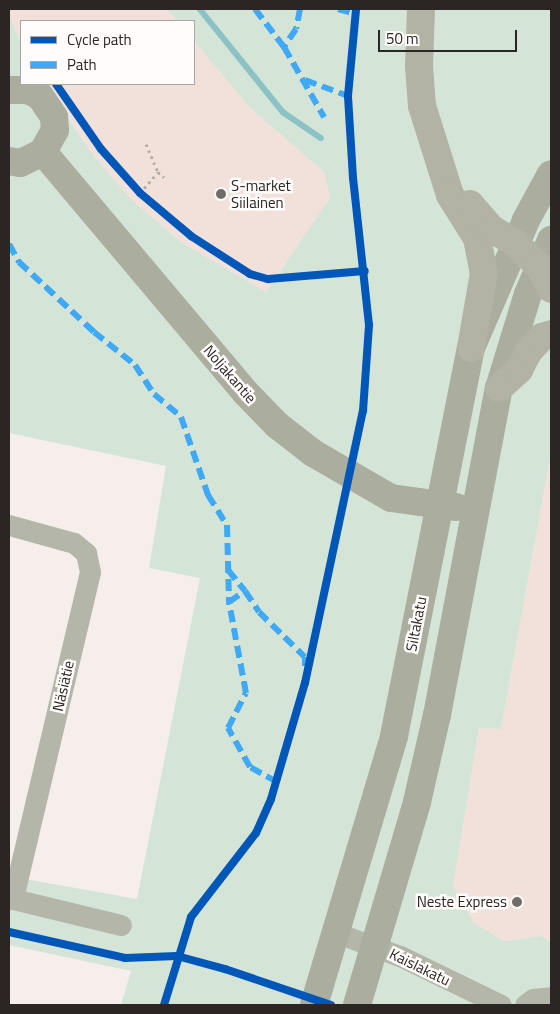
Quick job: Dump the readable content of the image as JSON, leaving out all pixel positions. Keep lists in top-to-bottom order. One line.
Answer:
{"streets":{"main road":["Noljakantie","Siltakatu"],"street":["Näsiätie","Kaislakatu"]},"crossings":[["Noljakantie","Siltakatu"],["Siltakatu","Kaislakatu"]],"places":["S-market Siilainen","Neste Express"],"legend":["Cycle path","Path"],"scale_bar":"50 m"}
